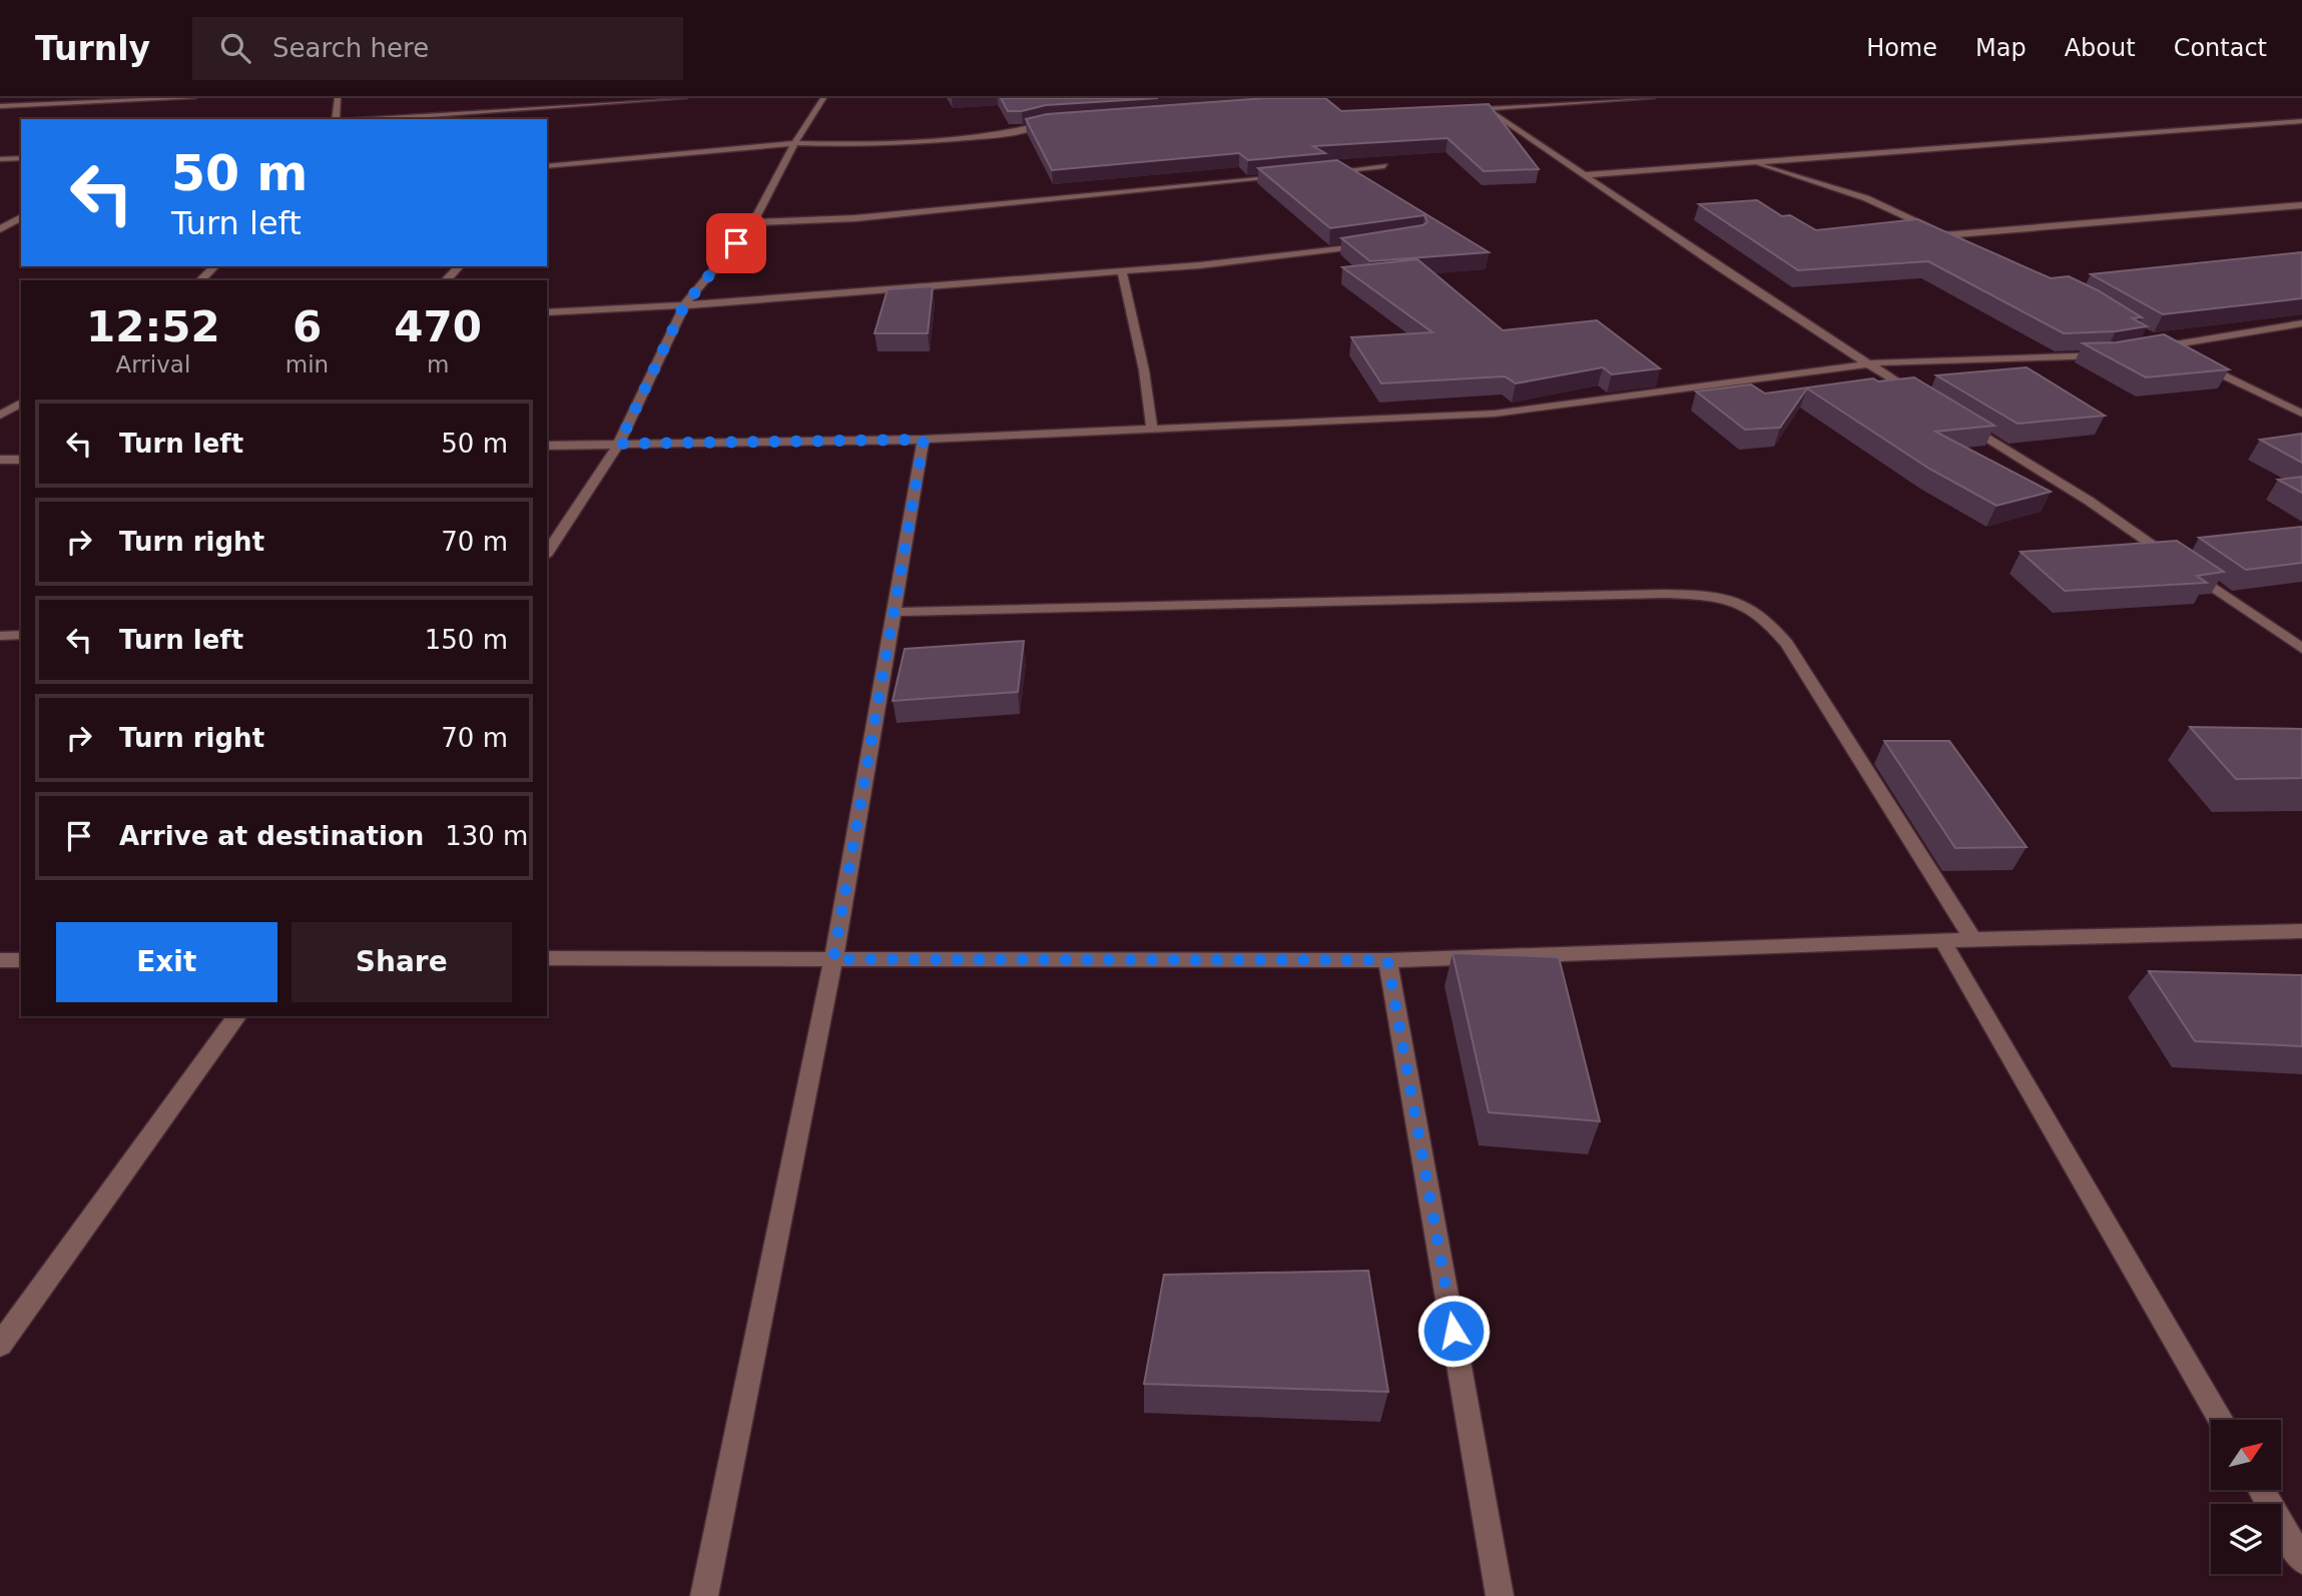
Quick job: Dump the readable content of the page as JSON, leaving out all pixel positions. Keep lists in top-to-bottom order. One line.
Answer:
{"north":"top right","page":{"header":"Turnly","search":"Search here","nav":["Home","Map","About","Contact"],"turn":["50 m","Turn left"],"eta":["12:52","Arrival","6","min","470","m"],"list":[{"name":"Turn left","value":"50 m"},{"name":"Turn right","value":"70 m"},{"name":"Turn left","value":"150 m"},{"name":"Turn right","value":"70 m"},{"name":"Arrive at destination","value":"130 m"}],"buttons":["Exit","Share"]}}
